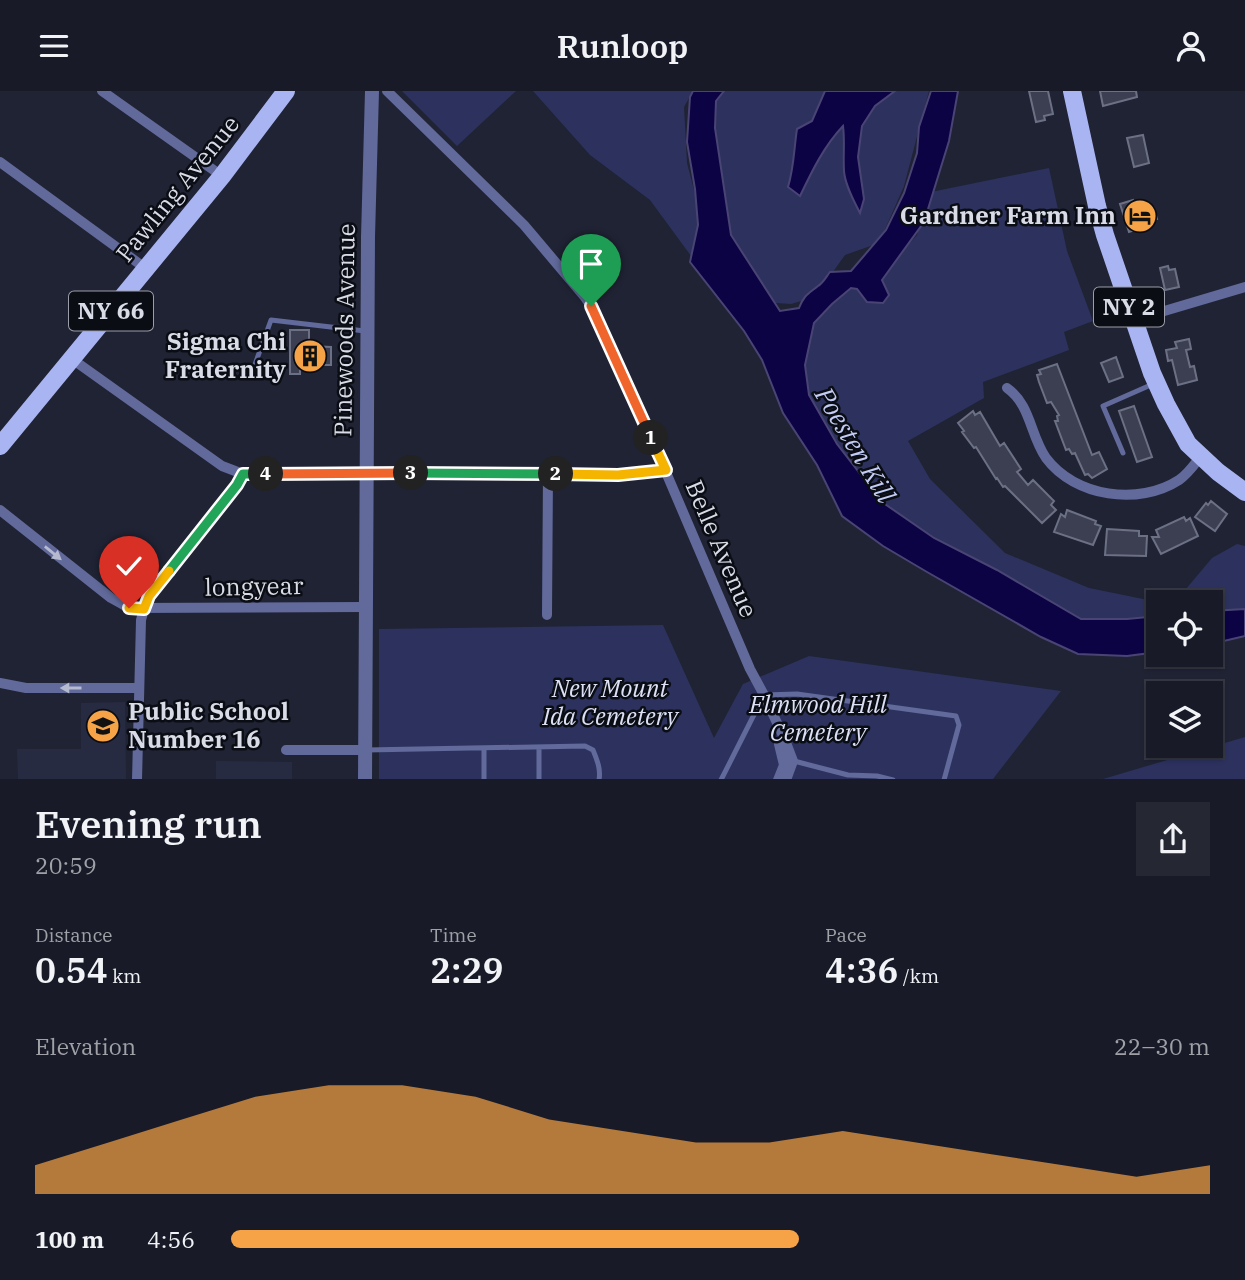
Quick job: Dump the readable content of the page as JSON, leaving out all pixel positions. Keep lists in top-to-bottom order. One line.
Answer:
{"streets":{"main road":["Pawling Avenue","NY 2","NY 66"],"street":["Pinewoods Avenue","Belle Avenue","longyear"]},"crossings":[["Pinewoods Avenue","longyear"]],"one_way":["longyear"],"water":["Poesten Kill"],"parks":["New Mount Ida Cemetery","Elmwood Hill Cemetery"],"places":{"hotel":["Gardner Farm Inn"],"building":["Sigma Chi Fraternity"],"school or university":["Public School Number 16"]},"page":{"header":"Runloop","pins":["1","3","2","4"],"heading":["Evening run","20:59"],"stats":[["Distance","0.54 km"],["Time","2:29"],["Pace","4:36 /km"]],"chart":["Elevation","22–30 m"],"list":[{"name":"100 m","note":"4:56"}]}}
